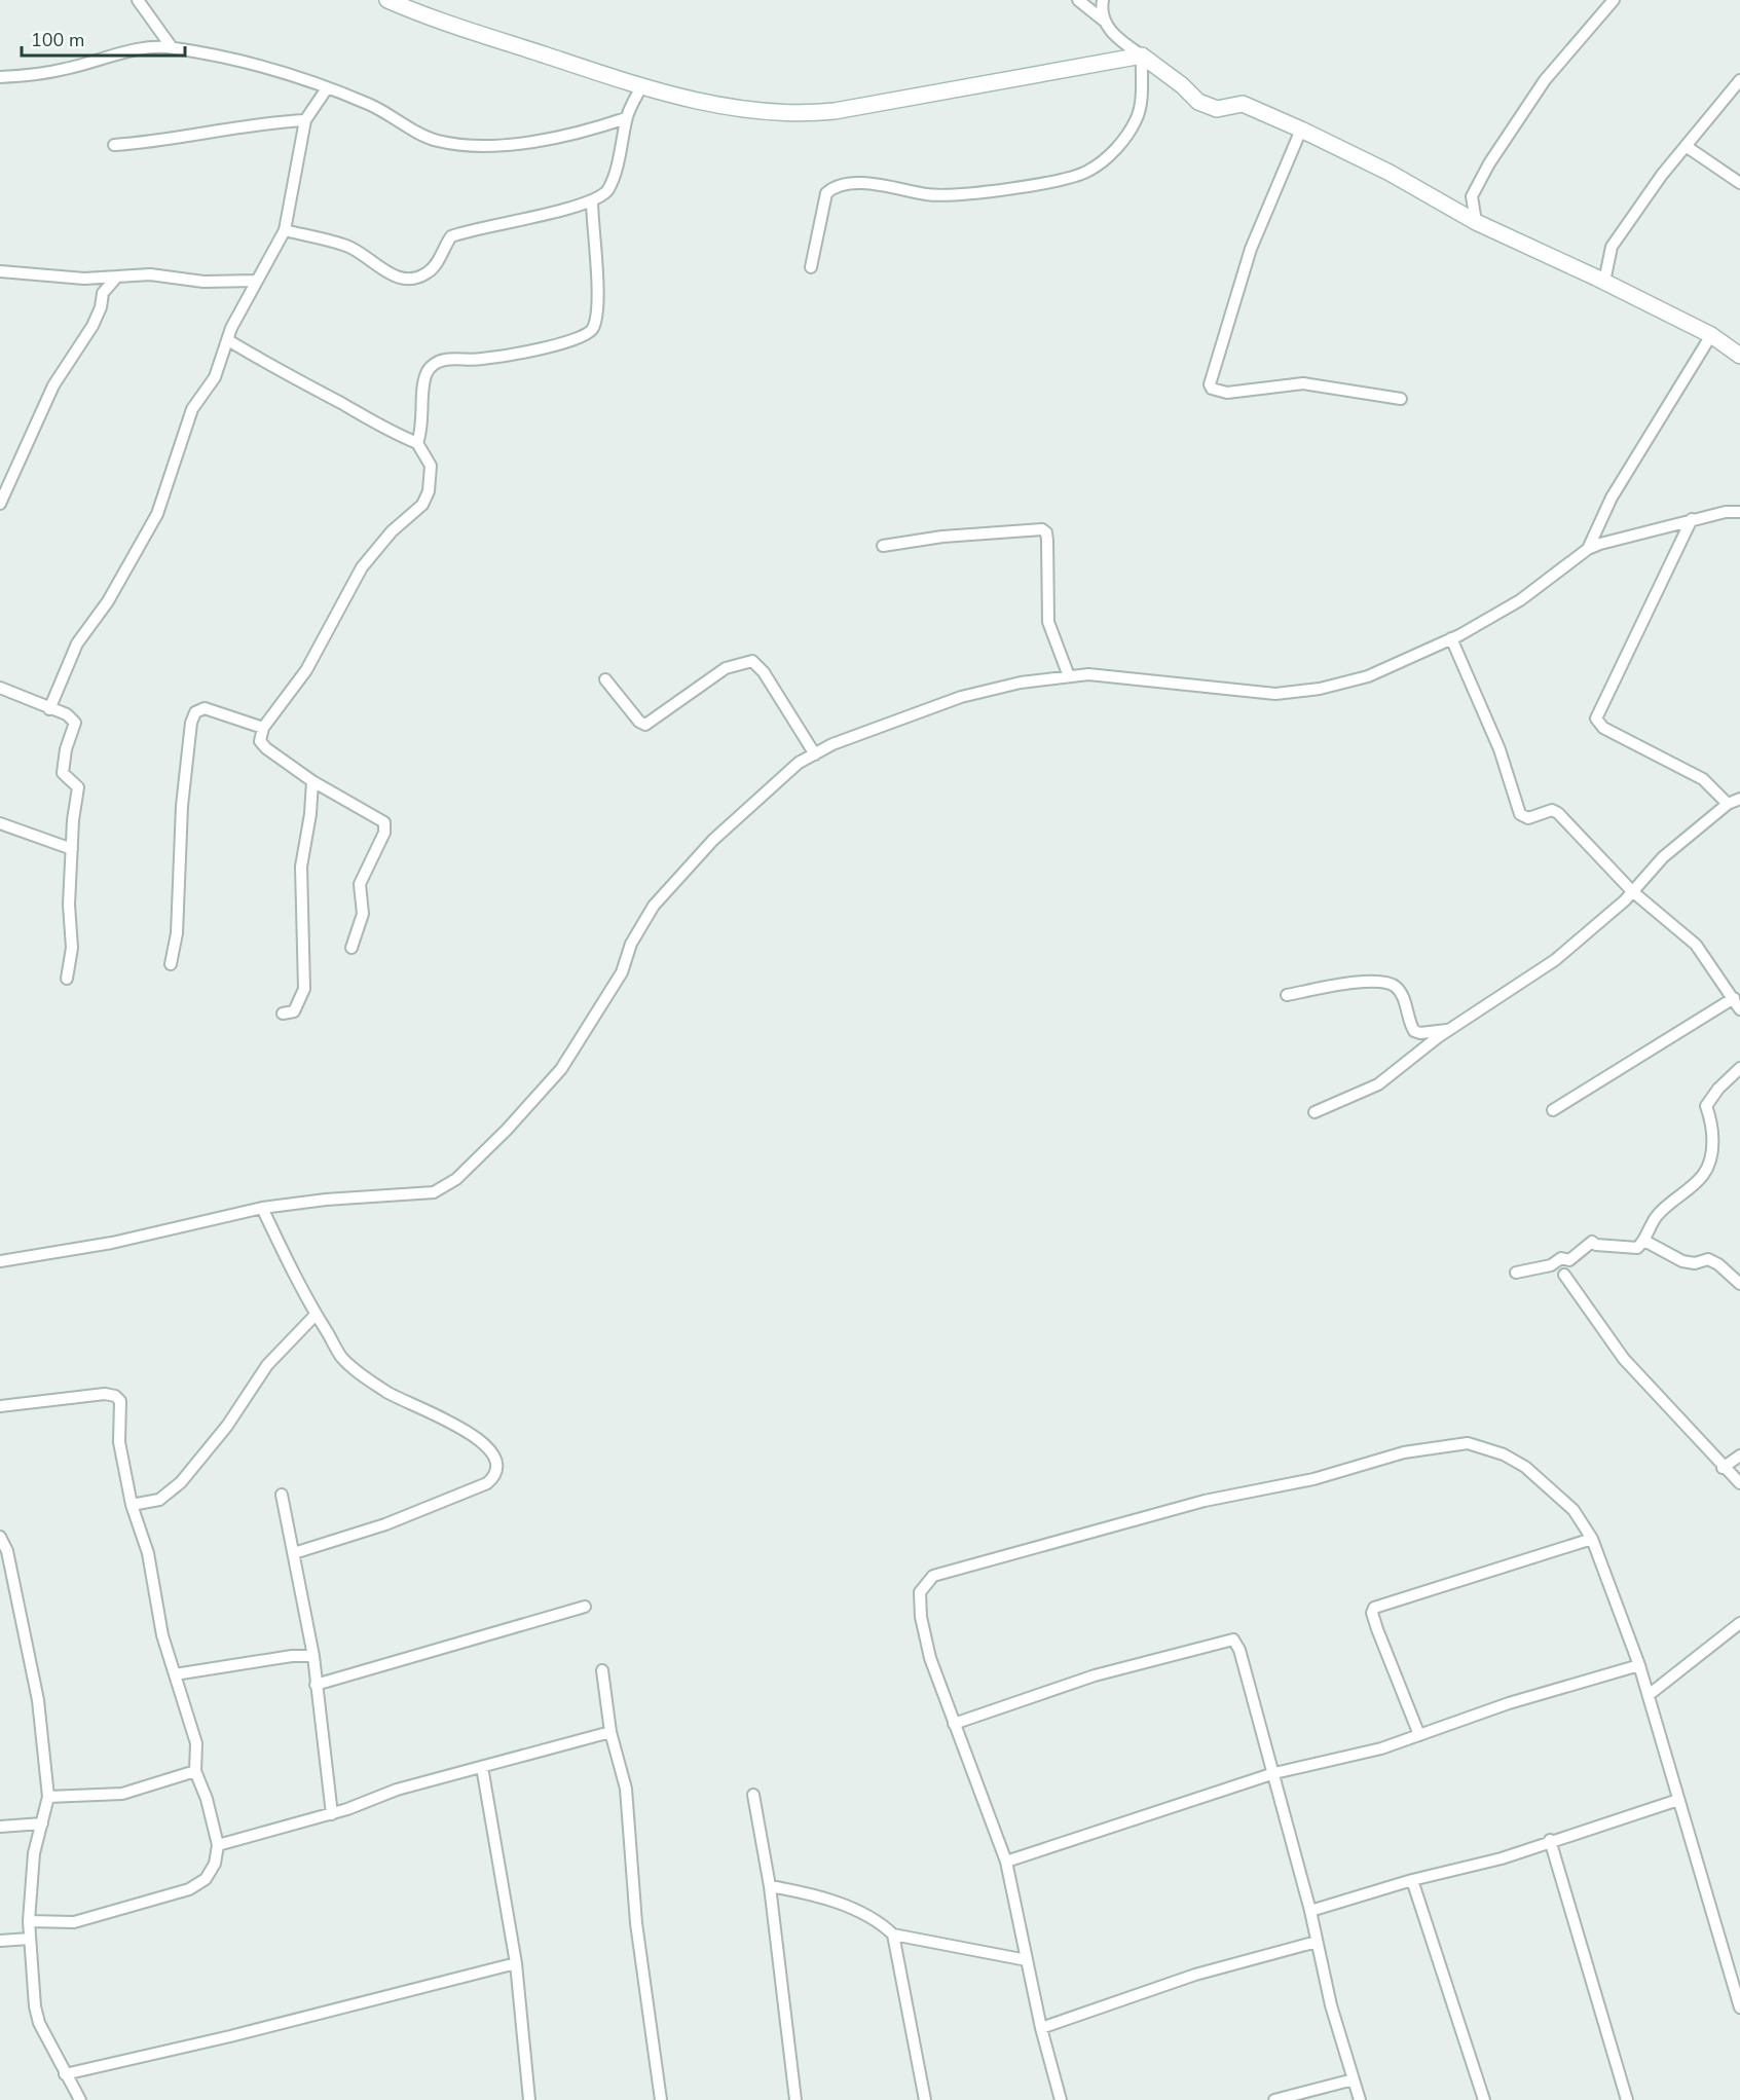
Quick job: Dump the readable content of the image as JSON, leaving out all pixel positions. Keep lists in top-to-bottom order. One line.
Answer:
{"scale_bar":"100 m"}
